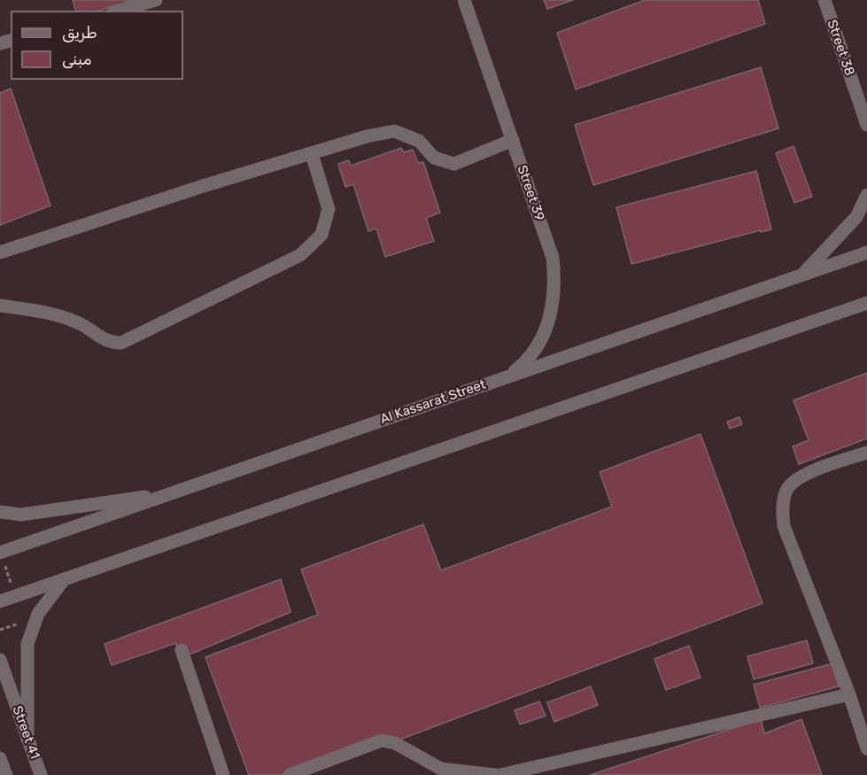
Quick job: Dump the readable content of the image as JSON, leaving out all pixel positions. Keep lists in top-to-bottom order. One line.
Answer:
{"streets":{"street":["Street 38","Street 39","Al Kassarat Street","Street 41"]},"crossings":[["Street 39","Al Kassarat Street"]],"legend":["طريق","مبنى"]}
